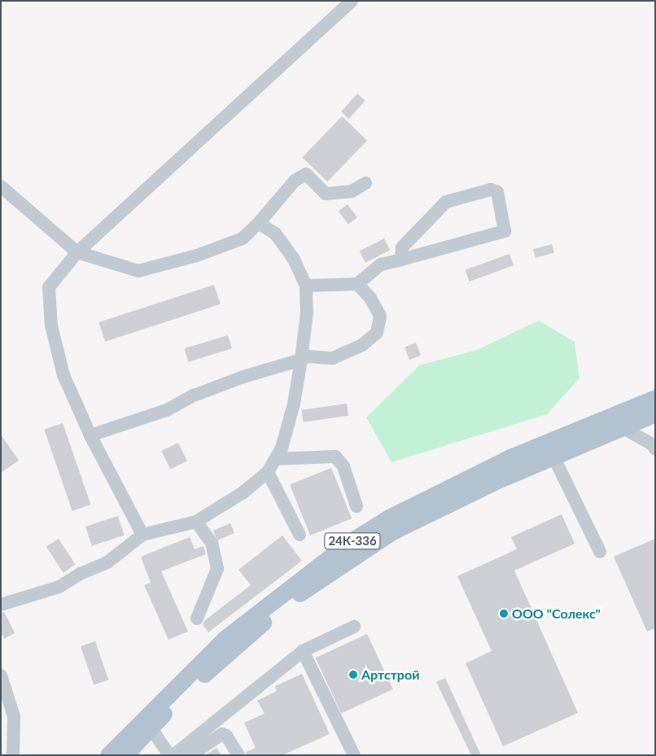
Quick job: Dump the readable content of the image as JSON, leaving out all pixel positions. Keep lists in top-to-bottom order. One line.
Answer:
{"streets":{"main road":["24К-336"]},"places":["ООО \"Солекс\"","Артстрой"]}
